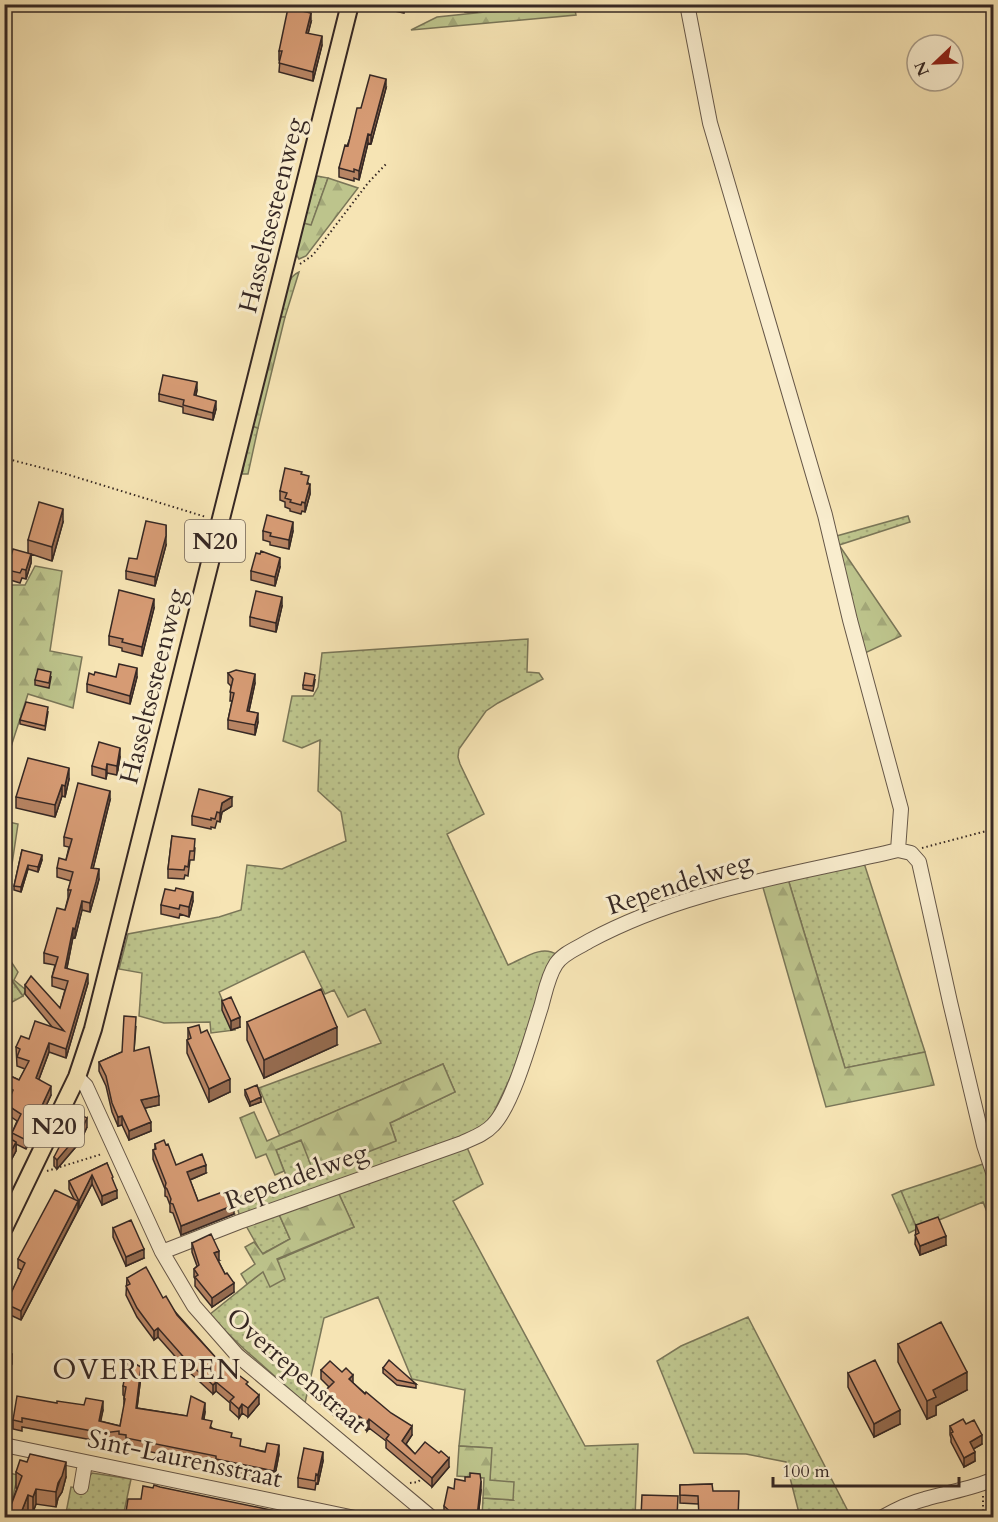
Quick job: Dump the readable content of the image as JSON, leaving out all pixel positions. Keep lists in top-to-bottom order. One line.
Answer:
{"streets":{"main road":["Hasseltsesteenweg","N20"],"street":["Rependelweg","Overrepenstraat","Sint-Laurensstraat"]},"crossings":[["Hasseltsesteenweg","Overrepenstraat"],["Rependelweg","Overrepenstraat"]],"districts":["OVERREPEN"],"scale_bar":"100 m","north":"bottom left"}
